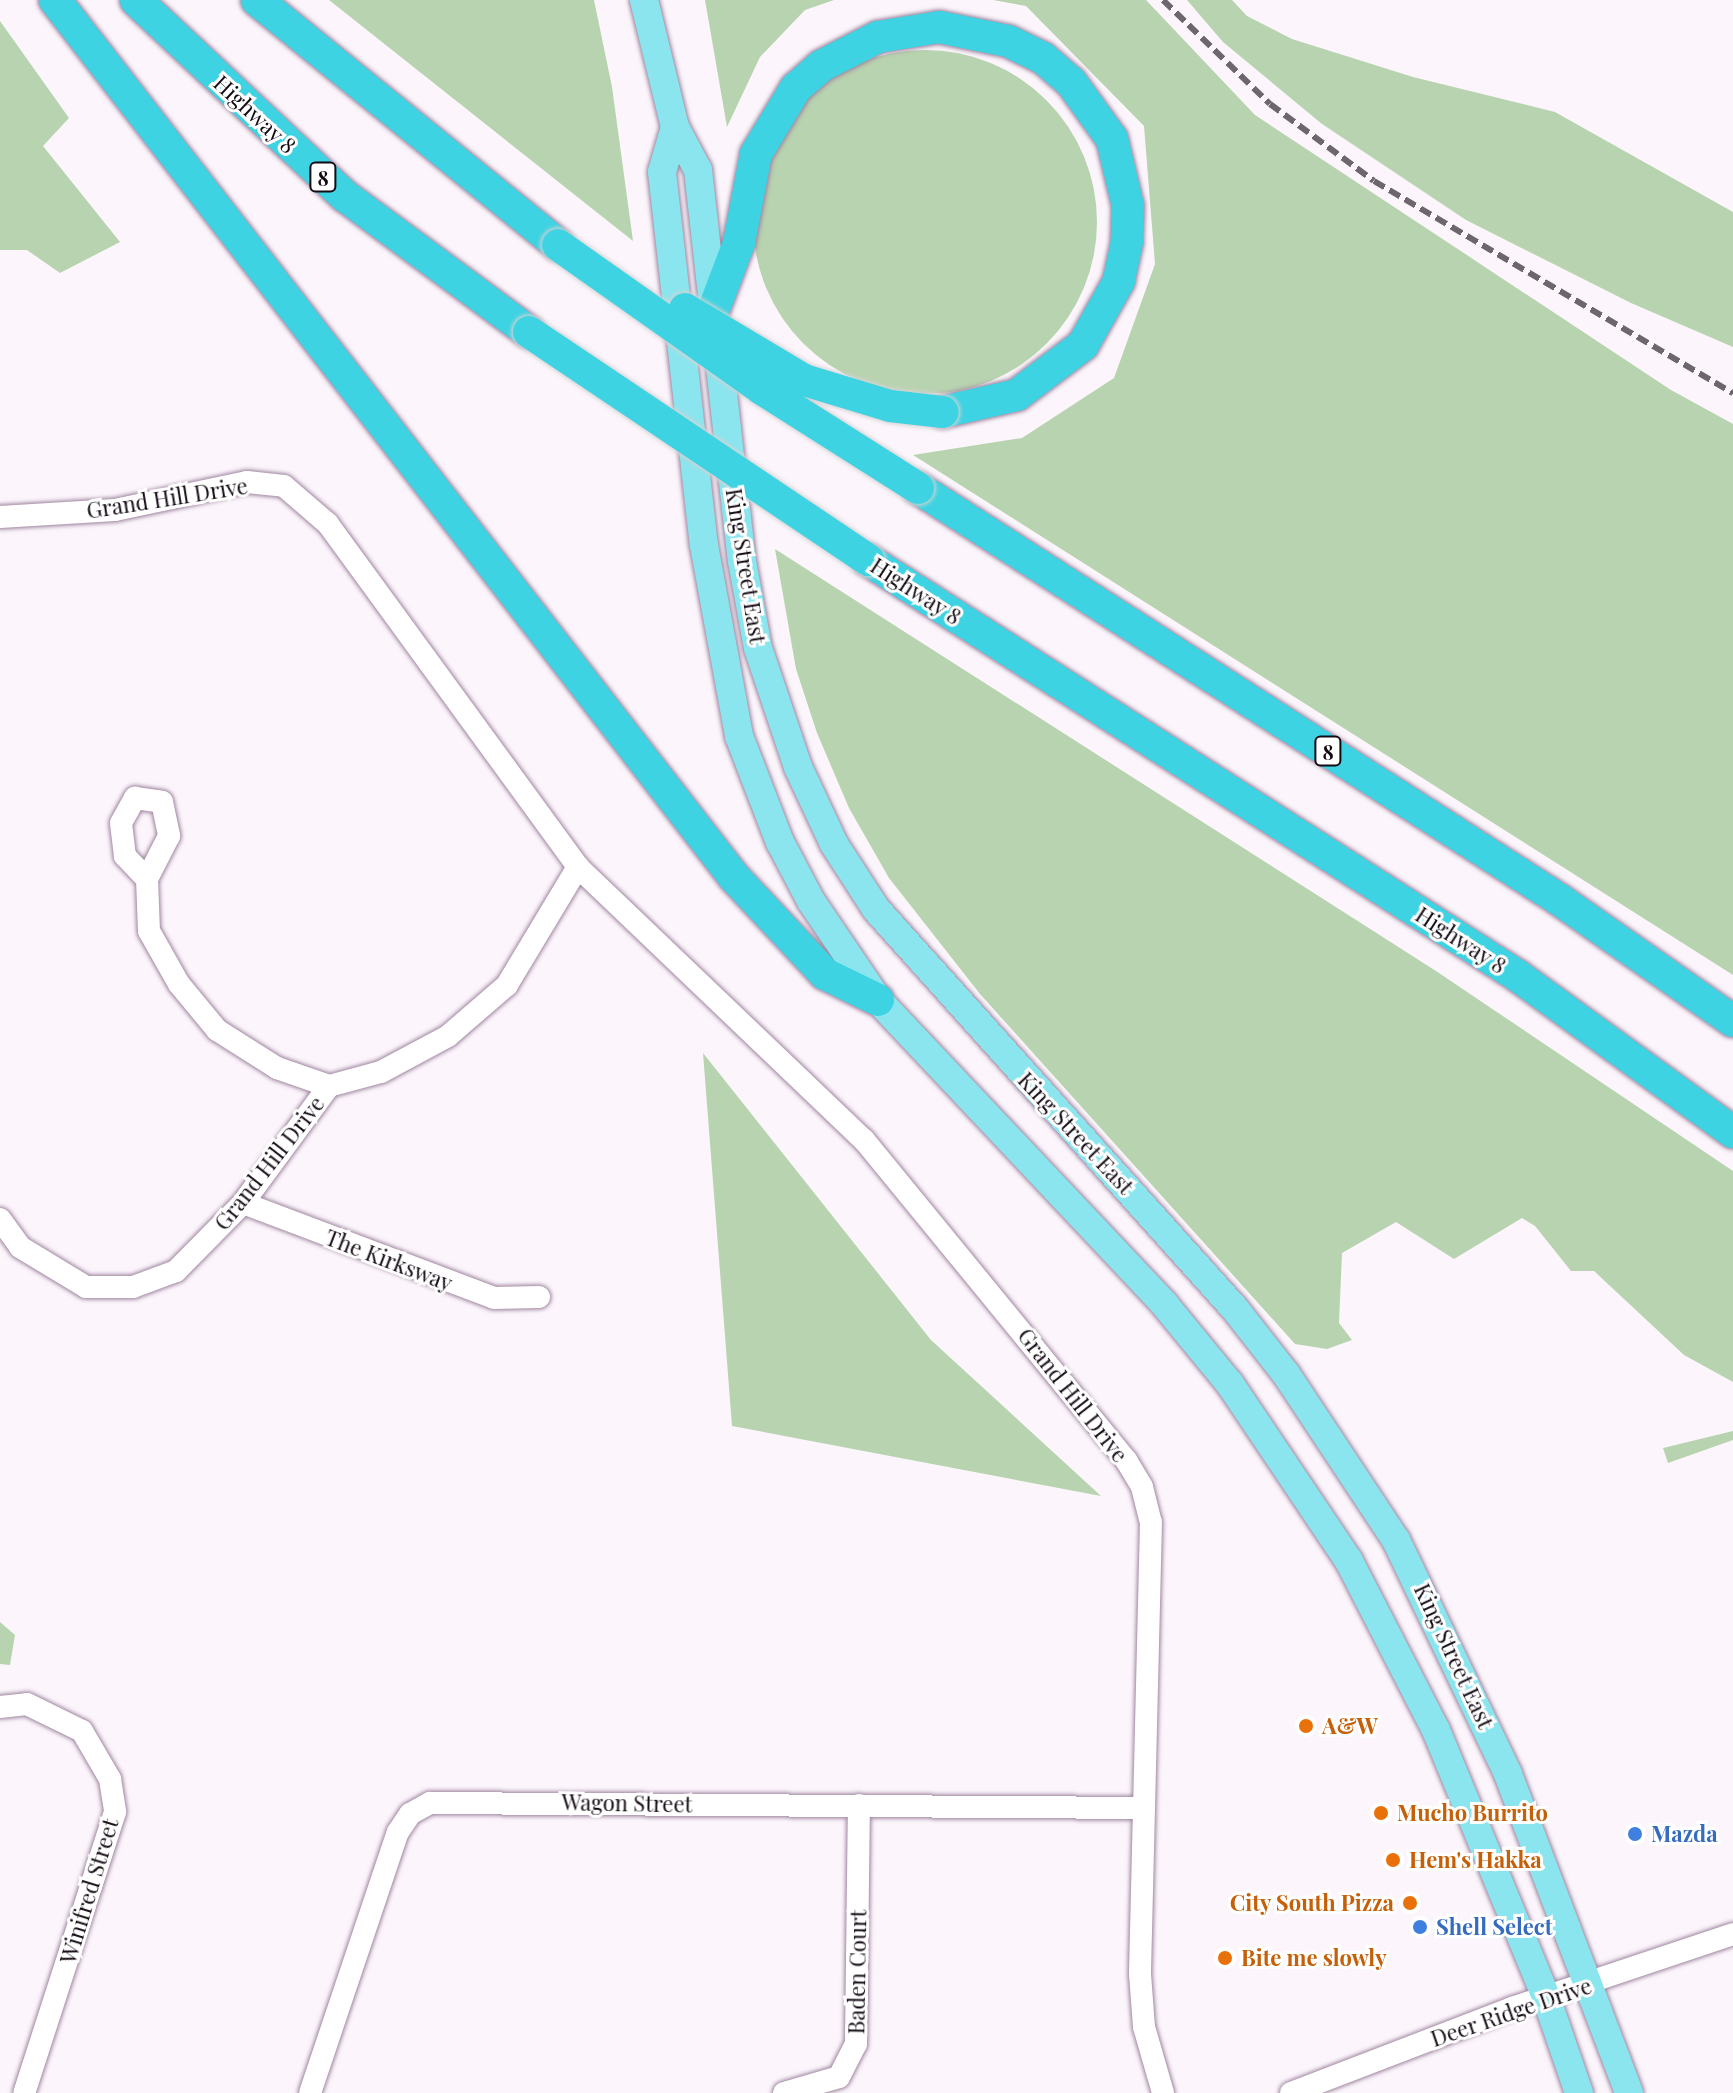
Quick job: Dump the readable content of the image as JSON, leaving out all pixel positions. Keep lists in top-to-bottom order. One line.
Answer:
{"streets":{"highway":["Highway 8","8"],"main road":["King Street East"],"street":["Grand Hill Drive","The Kirksway","Wagon Street","Winifred Street","Baden Court","Deer Ridge Drive"]},"crossings":[["Grand Hill Drive","The Kirksway"],["Grand Hill Drive","Wagon Street"],["King Street East","Deer Ridge Drive"],["Wagon Street","Baden Court"]],"places":["A&W","Mucho Burrito","Mazda","Hem's Hakka","City South Pizza","Shell Select","Bite me slowly"]}
